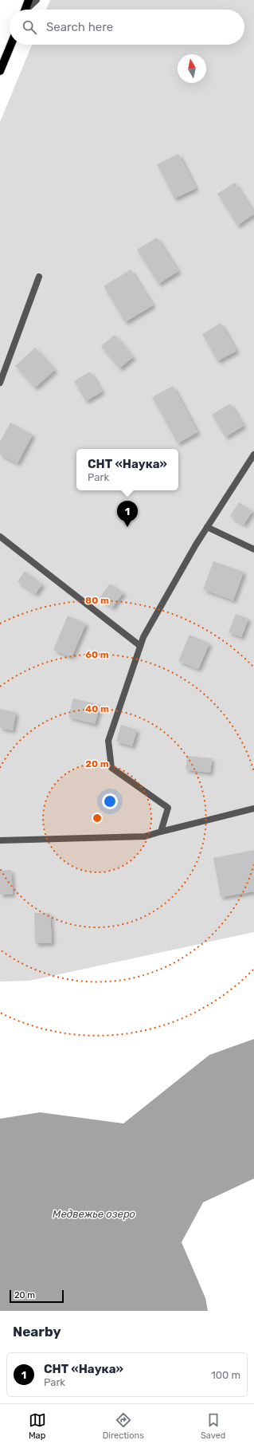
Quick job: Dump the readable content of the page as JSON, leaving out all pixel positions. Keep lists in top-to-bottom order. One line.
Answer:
{"water":["Медвежье озеро"],"scale_bar":"20 m","north":"top","page":{"search":"Search here","popup":["СНТ «Наука»","Park"],"pins":"1","scale":"20 m","heading":"Nearby","list":[{"mark":"1","name":"СНТ «Наука»","note":"Park","value":"100 m"}],"nav":["Map","Directions","Saved"]},"rings":["80 m","60 m","40 m","20 m"]}
